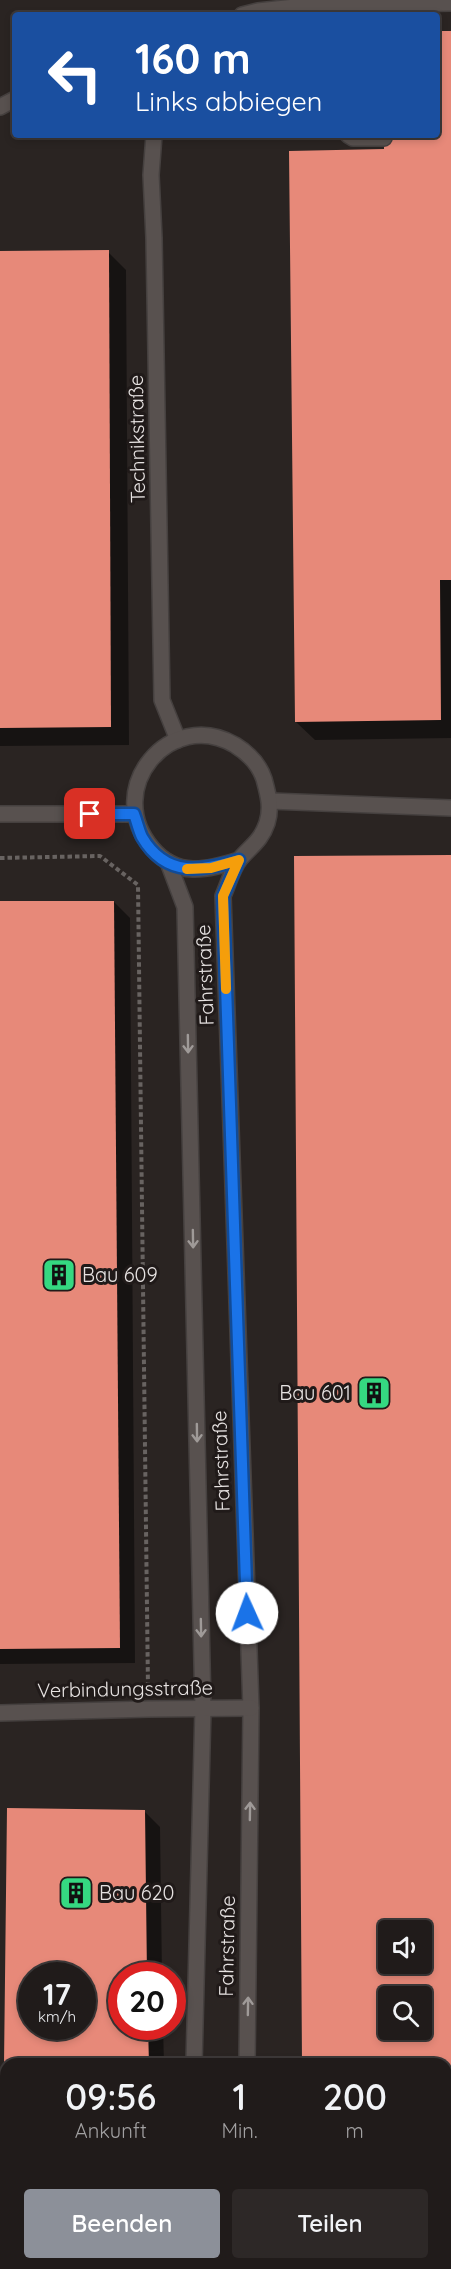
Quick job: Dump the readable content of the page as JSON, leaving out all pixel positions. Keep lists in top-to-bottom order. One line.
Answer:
{"streets":{"lane":["Technikstraße","Fahrstraße","Verbindungsstraße"]},"crossings":[["Technikstraße","Fahrstraße"],["Fahrstraße","Verbindungsstraße"]],"places":{"building":["Bau 609","Bau 601","Bau 620"]},"page":{"turn":["160 m","Links abbiegen"],"speed":"17 km/h","limit":"20","eta":["09:56","Ankunft","1","Min.","200","m"],"buttons":["Beenden","Teilen"]}}
